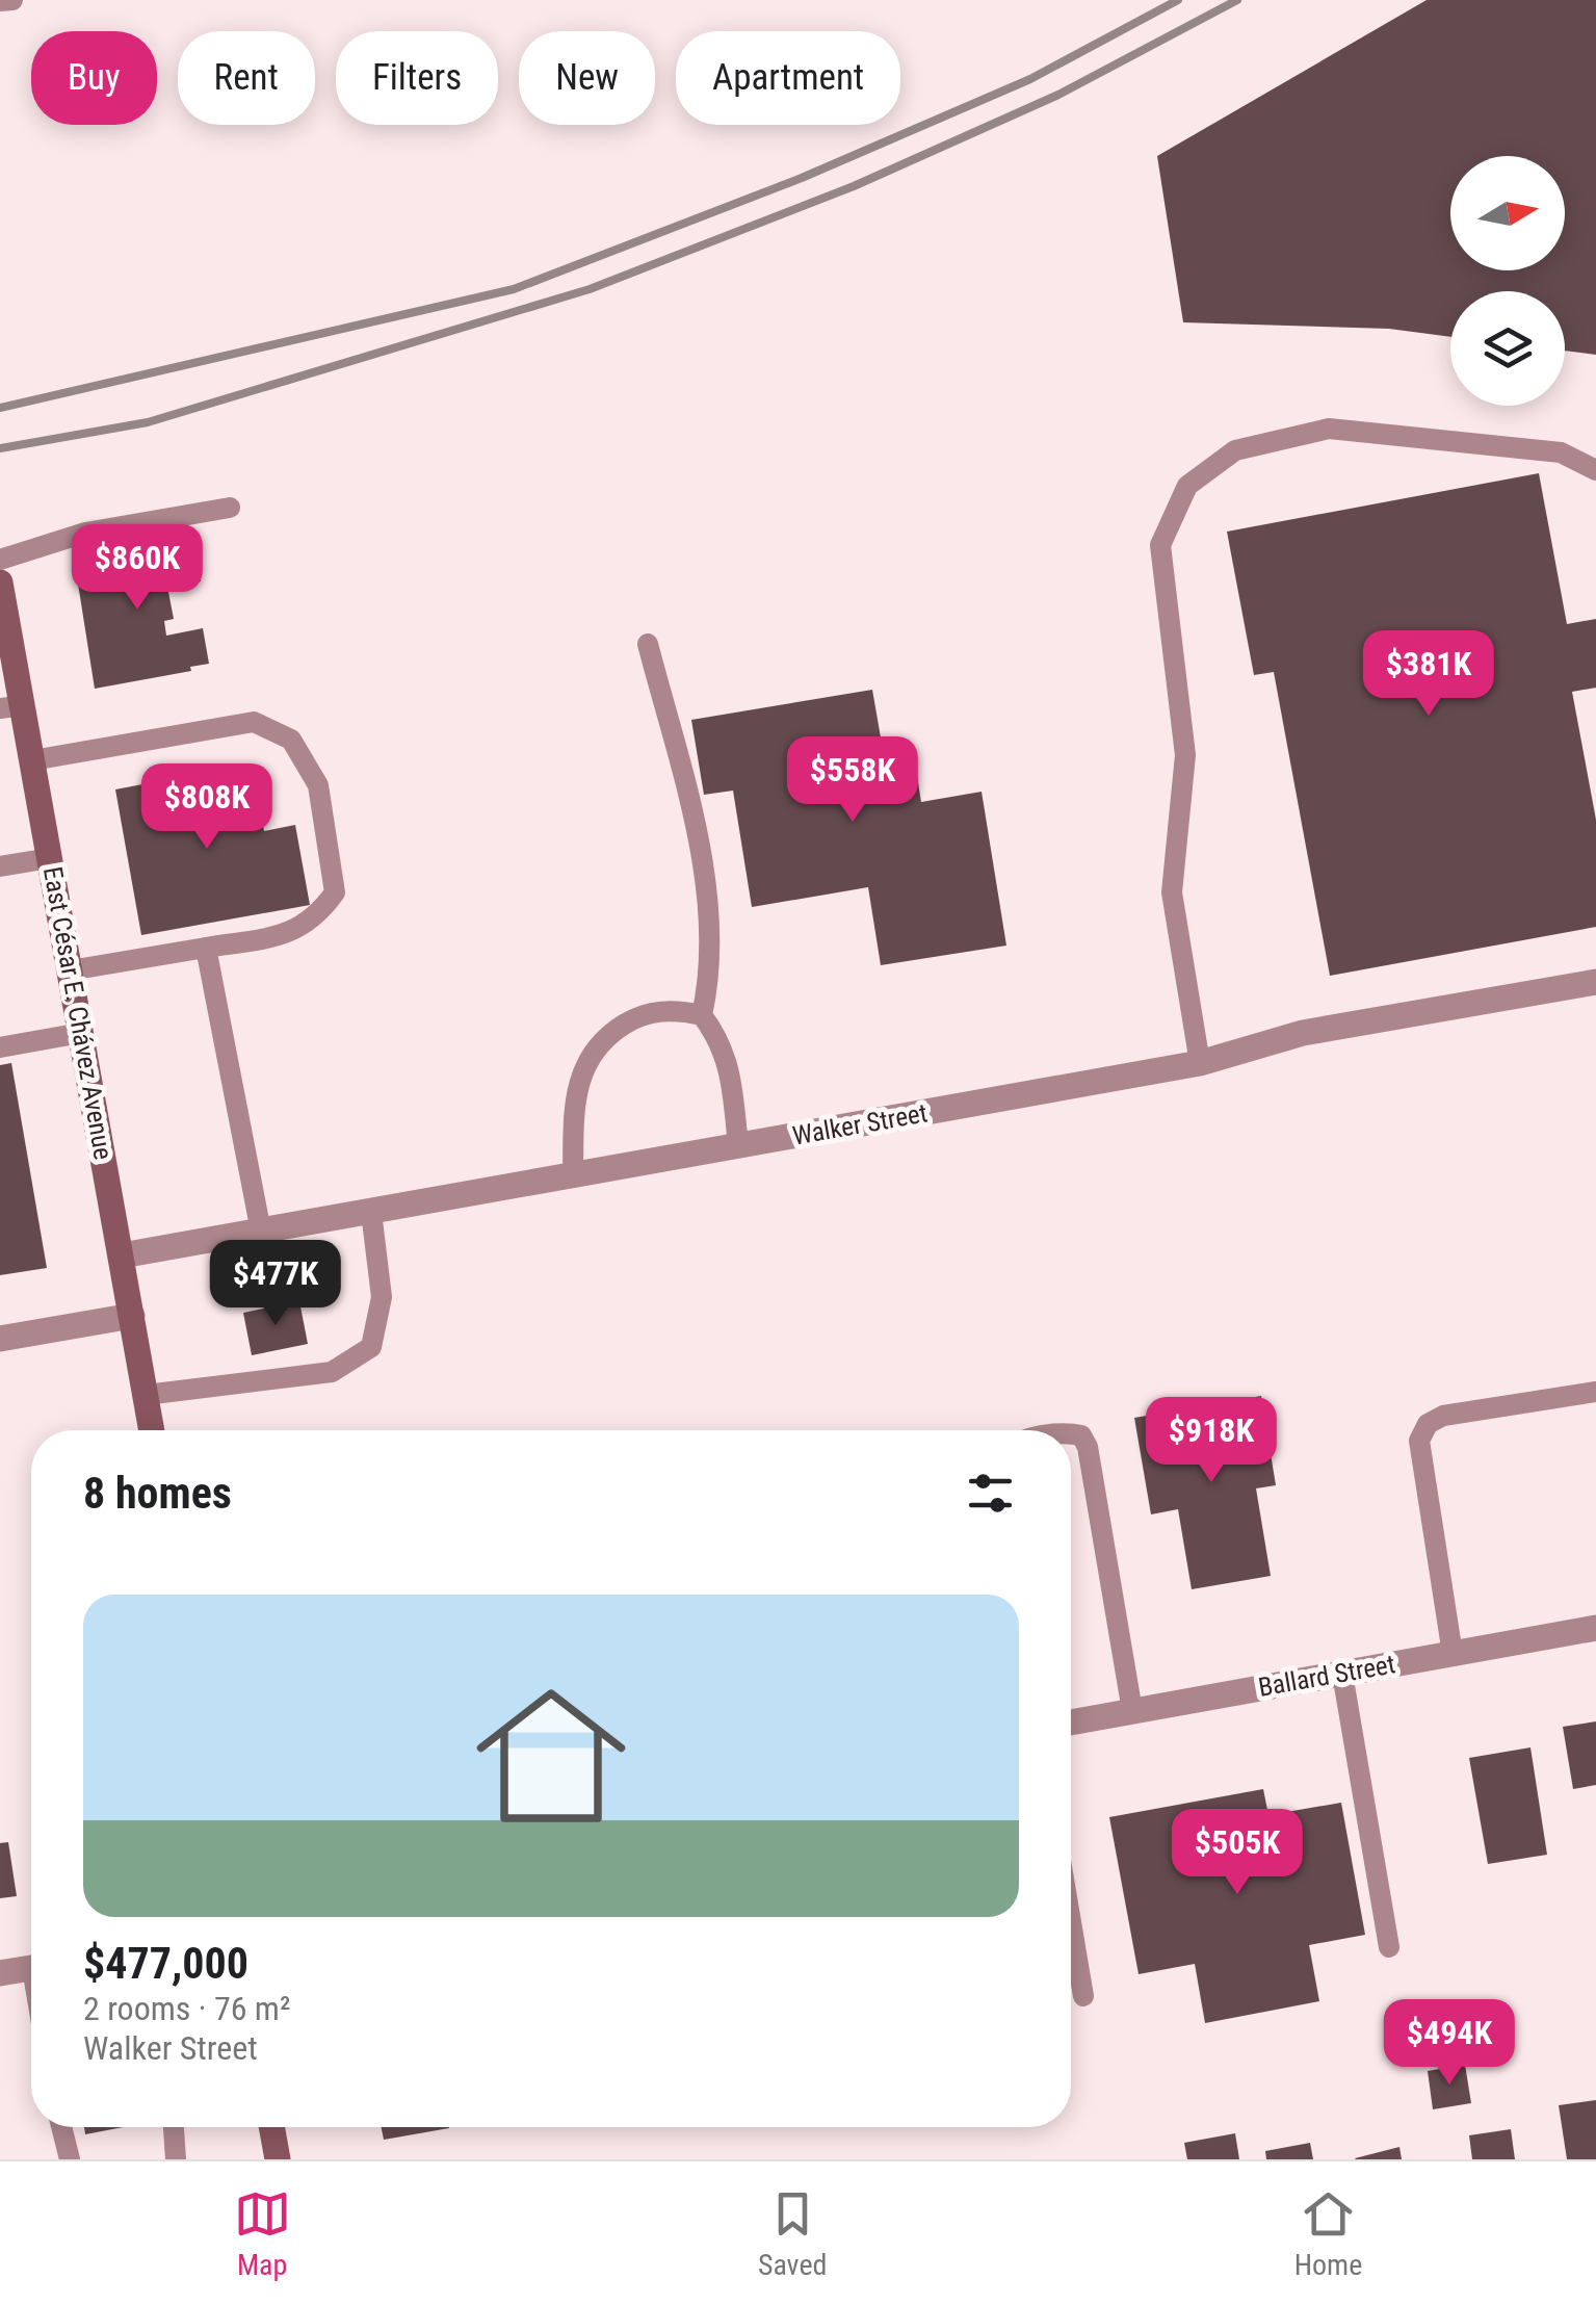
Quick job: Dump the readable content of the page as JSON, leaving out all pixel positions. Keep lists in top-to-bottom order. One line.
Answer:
{"streets":{"street":["East César E. Chávez Avenue","Walker Street","Ballard Street"]},"crossings":[["East César E. Chávez Avenue","Walker Street"]],"north":"right","page":{"chip":["Buy","Rent","Filters","New","Apartment"],"price":["$860K","$381K","$558K","$808K","$477K","$918K","$505K","$494K"],"heading":"8 homes","list":[{"name":"$477,000","note":"2 rooms · 76 m² · Walker Street"}],"tabs":["Map","Saved","Home"]}}
